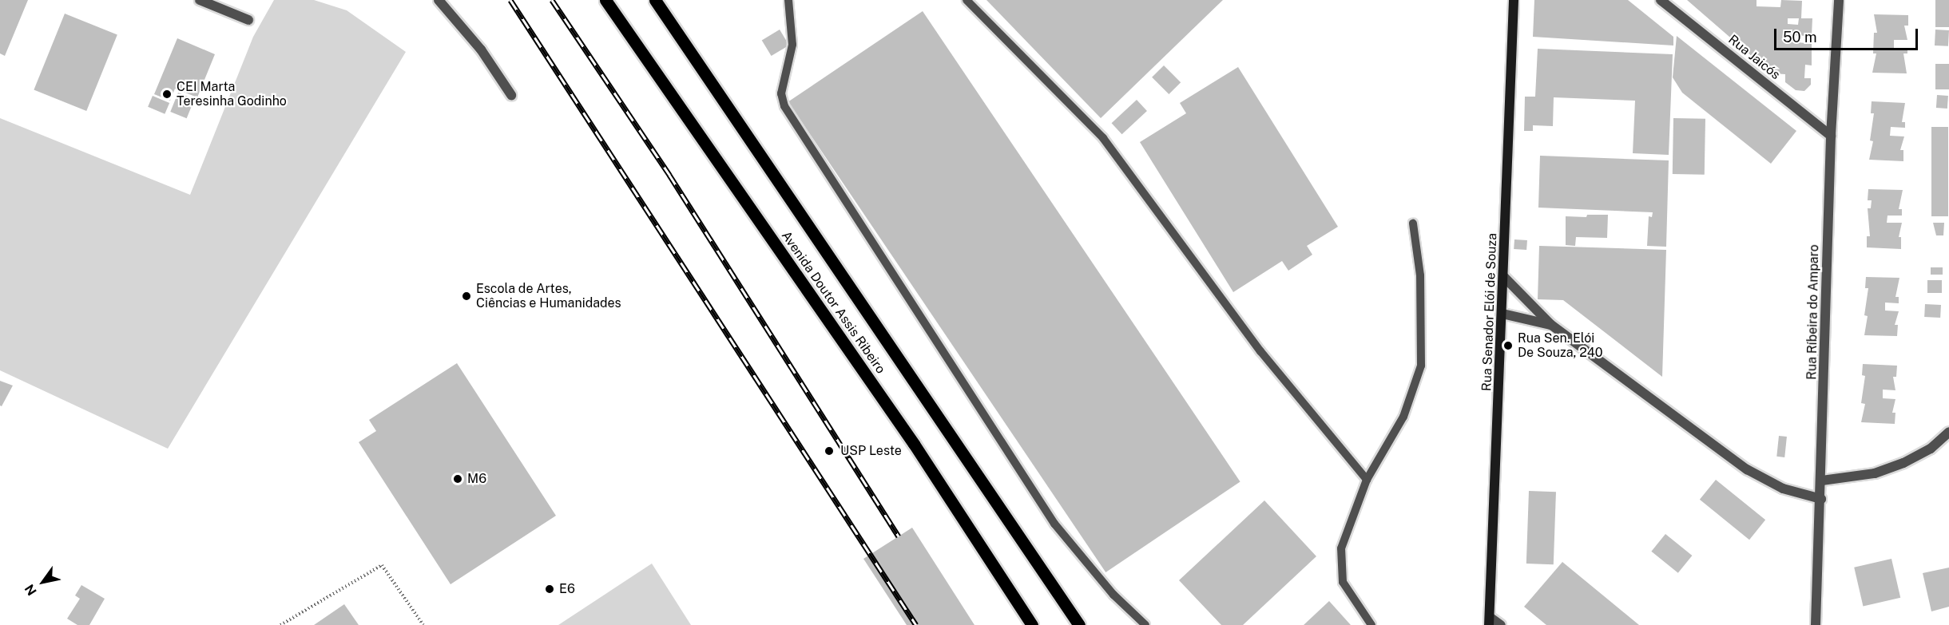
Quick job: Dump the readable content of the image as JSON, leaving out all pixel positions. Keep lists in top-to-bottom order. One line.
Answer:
{"streets":{"main road":["Avenida Doutor Assis Ribeiro","Rua Senador Elói de Souza"],"street":["Rua Jaicós","Rua Ríbeira do Amparo"]},"crossings":[["Rua Jaicós","Rua Ríbeira do Amparo"]],"places":["CEI Marta Teresinha Godinho","Escola de Artes, Ciências e Humanidades","Rua Sen. Elói De Souza, 240","USP Leste","M6","E6"],"scale_bar":"50 m","north":"bottom left"}
